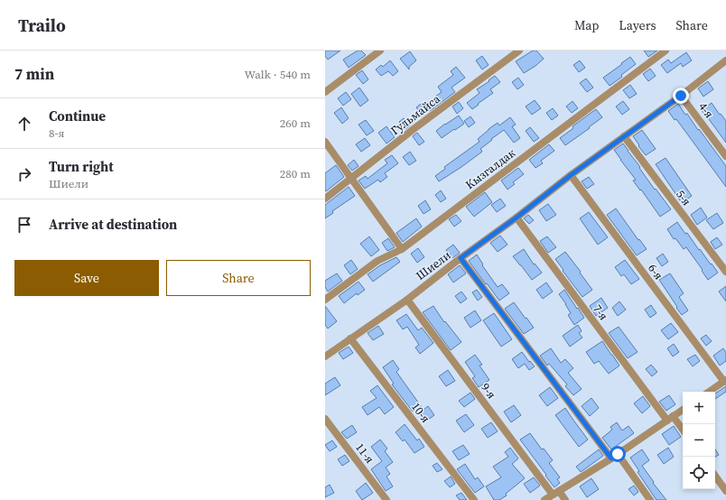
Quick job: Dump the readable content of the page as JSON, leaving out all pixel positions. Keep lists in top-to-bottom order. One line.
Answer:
{"streets":{"street":["4-я","Гульмайса","Кызгалдак","5-я","Шиели","6-я","7-я","9-я","10-я","11-я"]},"crossings":[["4-я","Шиели"],["5-я","Шиели"],["Шиели","6-я"],["Шиели","7-я"],["Шиели","9-я"],["Шиели","10-я"]],"page":{"header":"Trailo","nav":["Map","Layers","Share"],"heading":["7 min","Walk · 540 m"],"list":[["Continue","8-я","260 m"],["Turn right","Шиели","280 m"],"Arrive at destination"],"buttons":["Save","Share"],"map_buttons":["+","−"]}}
